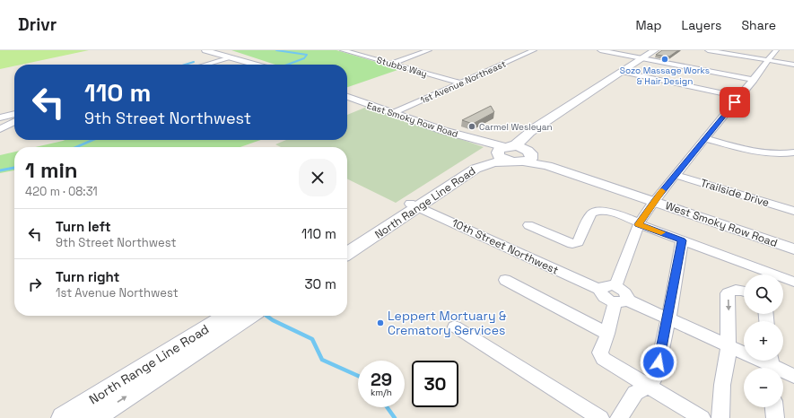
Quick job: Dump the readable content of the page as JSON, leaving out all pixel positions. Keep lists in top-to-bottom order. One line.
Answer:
{"streets":{"main road":["North Range Line Road"],"street":["Stubbs Way","1st Avenue Northeast","East Smoky Row Road","Trailside Drive","West Smoky Row Road","10th Street Northwest"]},"crossings":[["Stubbs Way","1st Avenue Northeast"],["1st Avenue Northeast","East Smoky Row Road"],["East Smoky Row Road","North Range Line Road"],["North Range Line Road","West Smoky Row Road"],["North Range Line Road","10th Street Northwest"]],"places":["Sozo Massage Works & Hair Design","Carmel Wesleyan","Leppert Mortuary & Crematory Services"],"page":{"header":"Drivr","nav":["Map","Layers","Share"],"turn":["110 m","9th Street Northwest"],"heading":["1 min","420 m · 08:31"],"list":[{"name":"Turn left","note":"9th Street Northwest","value":"110 m"},{"name":"Turn right","note":"1st Avenue Northwest","value":"30 m"}],"map_buttons":["+","−"],"speed":"29 km/h","limit":"30"}}
